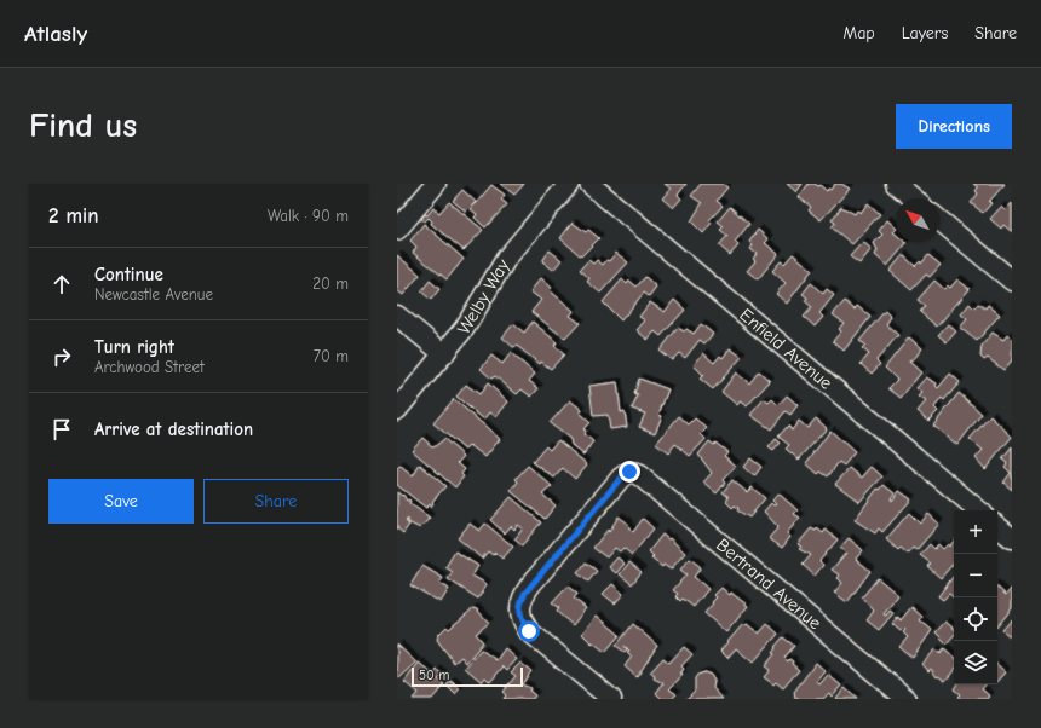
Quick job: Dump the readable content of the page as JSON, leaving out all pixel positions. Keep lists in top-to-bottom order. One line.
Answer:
{"streets":{"street":["Welby Way","Enfield Avenue","Bertrand Avenue"]},"scale_bar":"50 m","north":"top left","page":{"header":"Atlasly","nav":["Map","Layers","Share"],"buttons":["Directions",["Save","Share"]],"title":"Find us","heading":["2 min","Walk · 90 m"],"list":[["Continue","Newcastle Avenue","20 m"],["Turn right","Archwood Street","70 m"],"Arrive at destination"],"map_buttons":["+","−"],"scale":"50 m"}}
